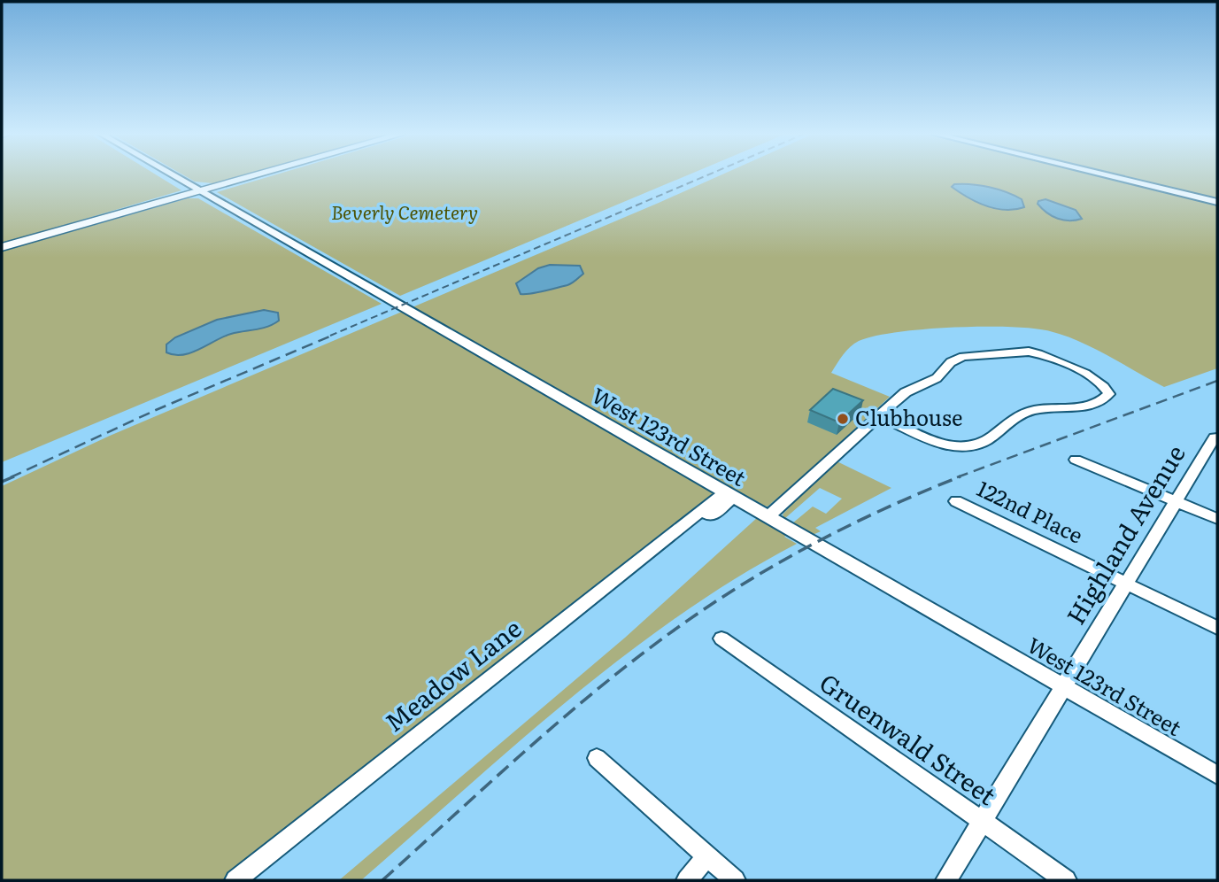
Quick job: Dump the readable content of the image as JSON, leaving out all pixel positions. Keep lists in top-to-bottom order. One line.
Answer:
{"streets":{"street":["West 123rd Street","122nd Place","Highland Avenue","Meadow Lane","Gruenwald Street"]},"crossings":[["West 123rd Street","Highland Avenue"],["West 123rd Street","Meadow Lane"],["122nd Place","Highland Avenue"],["Highland Avenue","Gruenwald Street"]],"parks":["Beverly Cemetery"],"places":["Clubhouse"]}
